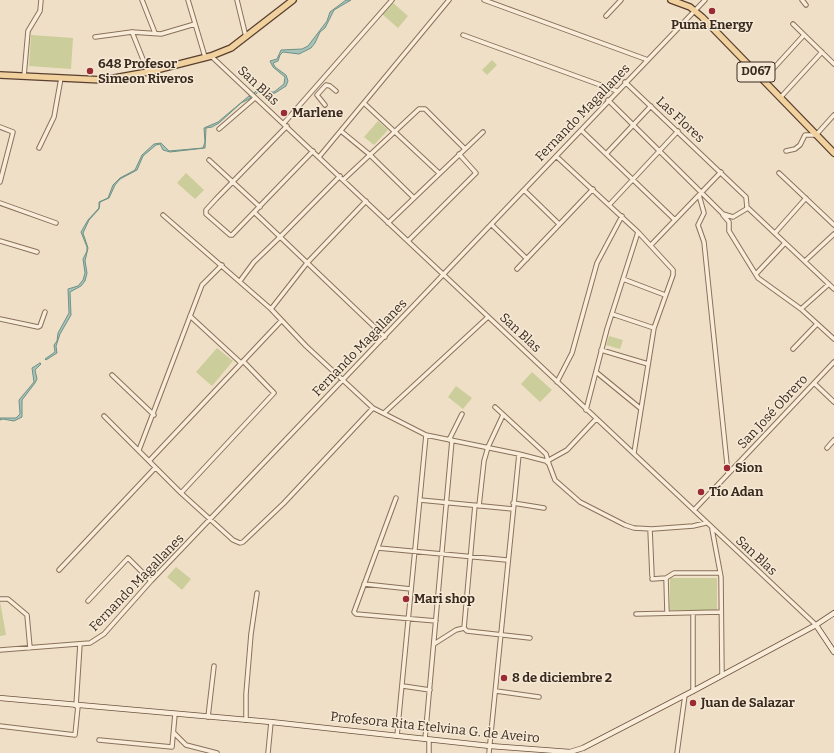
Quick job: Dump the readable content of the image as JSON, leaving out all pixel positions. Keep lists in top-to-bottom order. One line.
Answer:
{"streets":{"main road":["D067"],"street":["San Blas","Fernando Magallanes","Las Flores","San José Obrero","Profesora Rita Etelvina G. de Aveiro"]},"crossings":[["D067","Fernando Magallanes"],["San Blas","Fernando Magallanes"],["San Blas","San José Obrero"],["San Blas","Profesora Rita Etelvina G. de Aveiro"],["Fernando Magallanes","Las Flores"]],"places":["Puma Energy","648 Profesor Simeon Riveros","Marlene","Sion","Tío Adan","Mari shop","8 de diciembre 2","Juan de Salazar"]}
